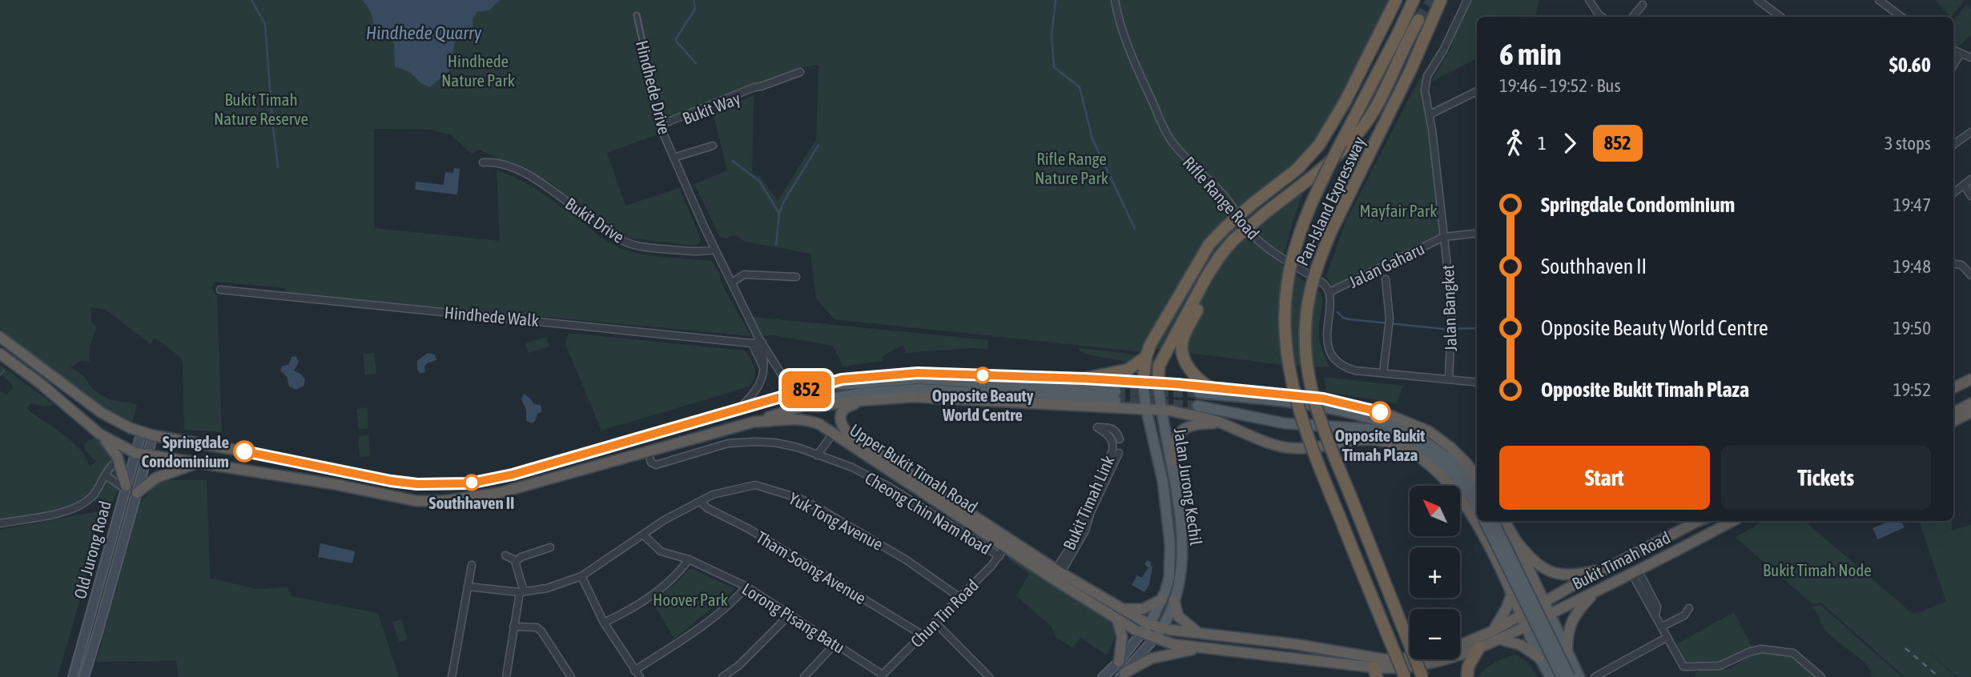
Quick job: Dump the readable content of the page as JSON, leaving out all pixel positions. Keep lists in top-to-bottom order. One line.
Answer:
{"streets":{"highway":["Pan-Island Expressway","Upper Bukit Timah Road","Bukit Timah Road"],"main road":["Jalan Jurong Kechil","Old Jurong Road"],"street":["Hindhede Drive","Bukit Way","Rifle Range Road","Bukit Drive","Jalan Gaharu","Jalan Bangket","Hindhede Walk","Bukit Timah Link","Cheong Chin Nam Road","Yuk Tong Avenue","Tham Soong Avenue","Chun Tin Road","Lorong Pisang Batu"]},"crossings":[["Hindhede Drive","Bukit Way"],["Hindhede Drive","Bukit Drive"],["Hindhede Drive","Hindhede Walk"],["Rifle Range Road","Jalan Gaharu"],["Jalan Gaharu","Jalan Bangket"],["Upper Bukit Timah Road","Jalan Jurong Kechil"],["Upper Bukit Timah Road","Bukit Timah Link"],["Upper Bukit Timah Road","Cheong Chin Nam Road"],["Upper Bukit Timah Road","Old Jurong Road"],["Upper Bukit Timah Road","Bukit Timah Road"],["Upper Bukit Timah Road","Chun Tin Road"],["Cheong Chin Nam Road","Chun Tin Road"],["Yuk Tong Avenue","Tham Soong Avenue"],["Yuk Tong Avenue","Chun Tin Road"],["Yuk Tong Avenue","Lorong Pisang Batu"],["Tham Soong Avenue","Chun Tin Road"],["Chun Tin Road","Lorong Pisang Batu"]],"water":["Hindhede Quarry"],"parks":["Hindhede Nature Park","Bukit Timah Nature Reserve","Rifle Range Nature Park","Mayfair Park","Bukit Timah Node","Hoover Park"],"places":["Opposite Beauty World Centre","Opposite Bukit Timah Plaza","Springdale Condominium","Southhaven II"],"lines":["bus line 852"],"north":"top left","page":{"on_map":"852","heading":["6 min","19:46 – 19:52 · Bus","$0.60"],"legs":["1","852","3 stops"],"list":[{"name":"Springdale Condominium","value":"19:47"},{"name":"Southhaven II","value":"19:48"},{"name":"Opposite Beauty World Centre","value":"19:50"},{"name":"Opposite Bukit Timah Plaza","value":"19:52"}],"buttons":["Start","Tickets"],"map_buttons":["+","−"]}}
